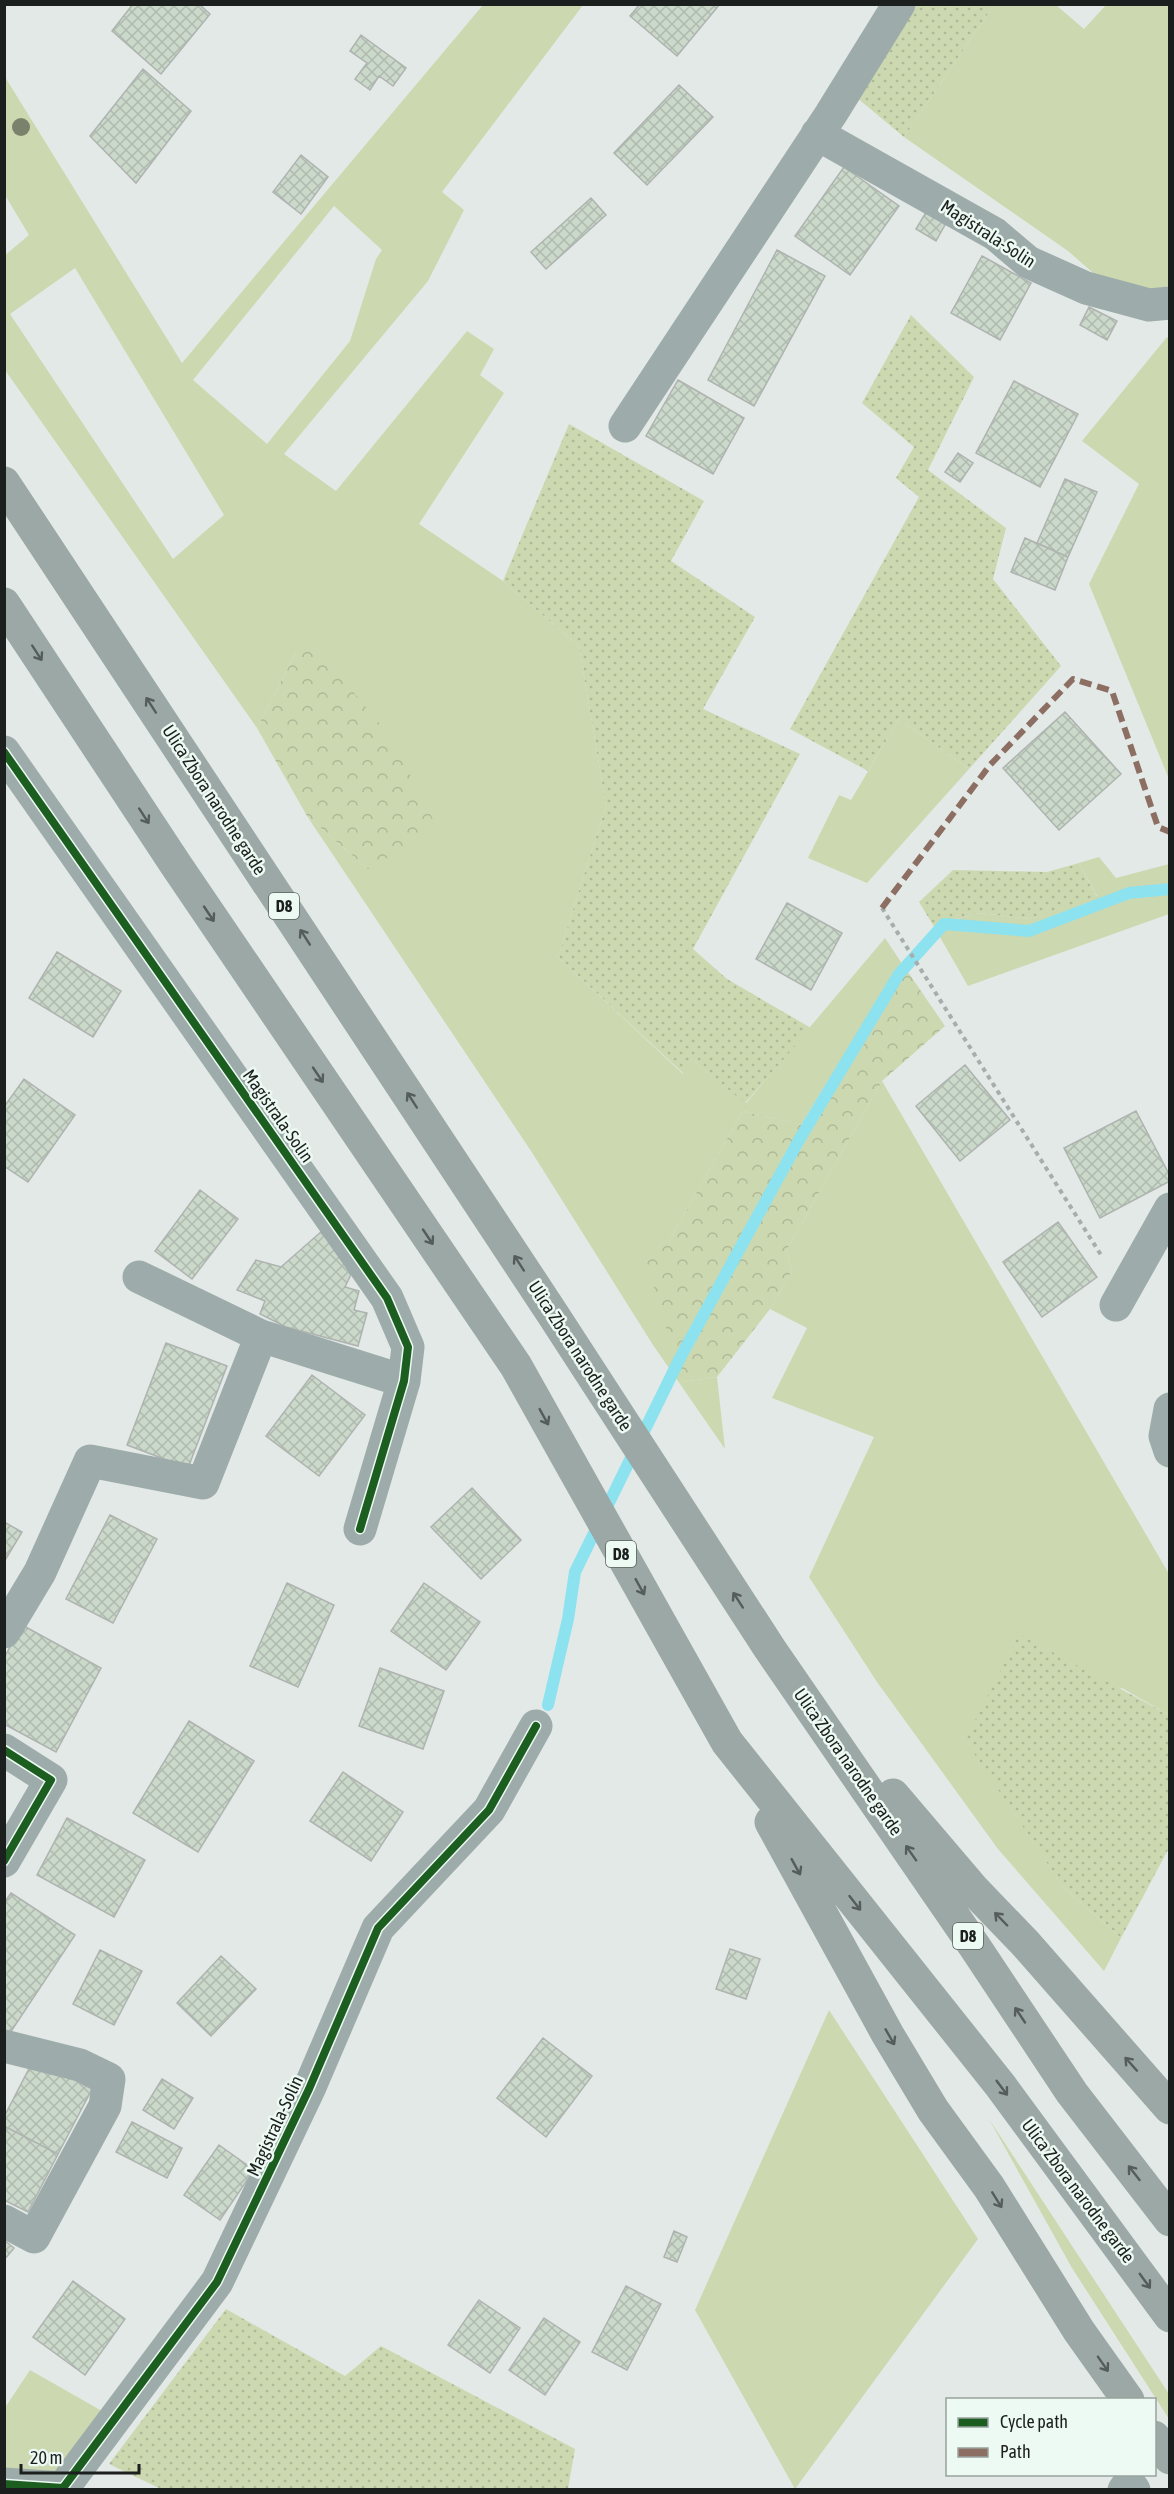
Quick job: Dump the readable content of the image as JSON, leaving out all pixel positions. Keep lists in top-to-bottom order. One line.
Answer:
{"streets":{"highway":["Ulica Zbora narodne garde","D8"],"street":["Magistrala-Solin"]},"legend":["Cycle path","Path"],"scale_bar":"20 m"}
